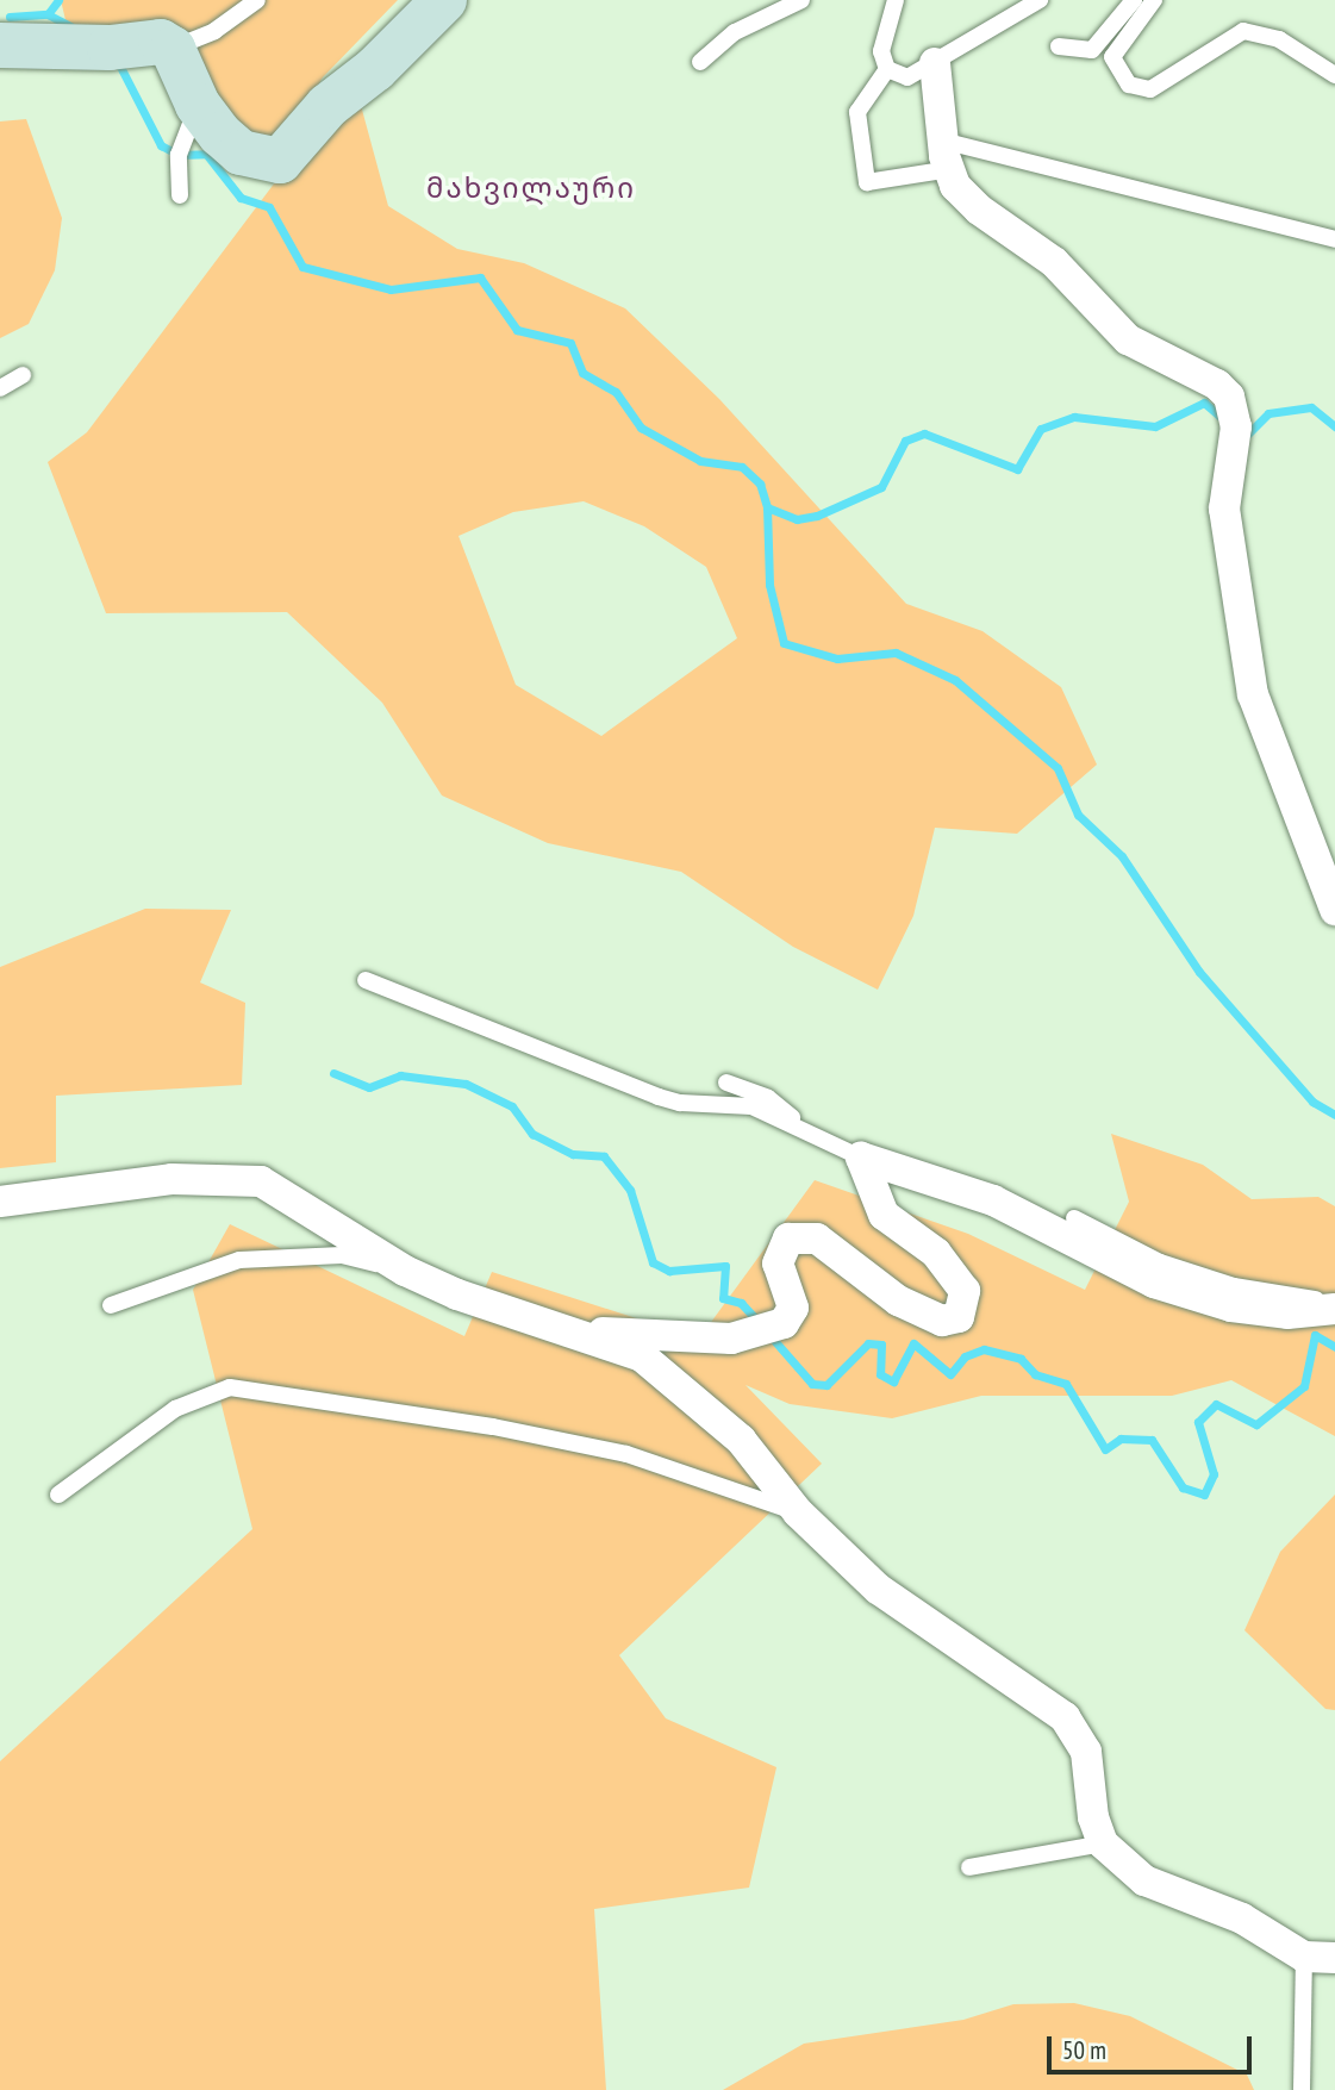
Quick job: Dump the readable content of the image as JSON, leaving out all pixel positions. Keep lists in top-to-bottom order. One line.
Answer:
{"districts":["მახვილაური"],"scale_bar":"50 m"}
